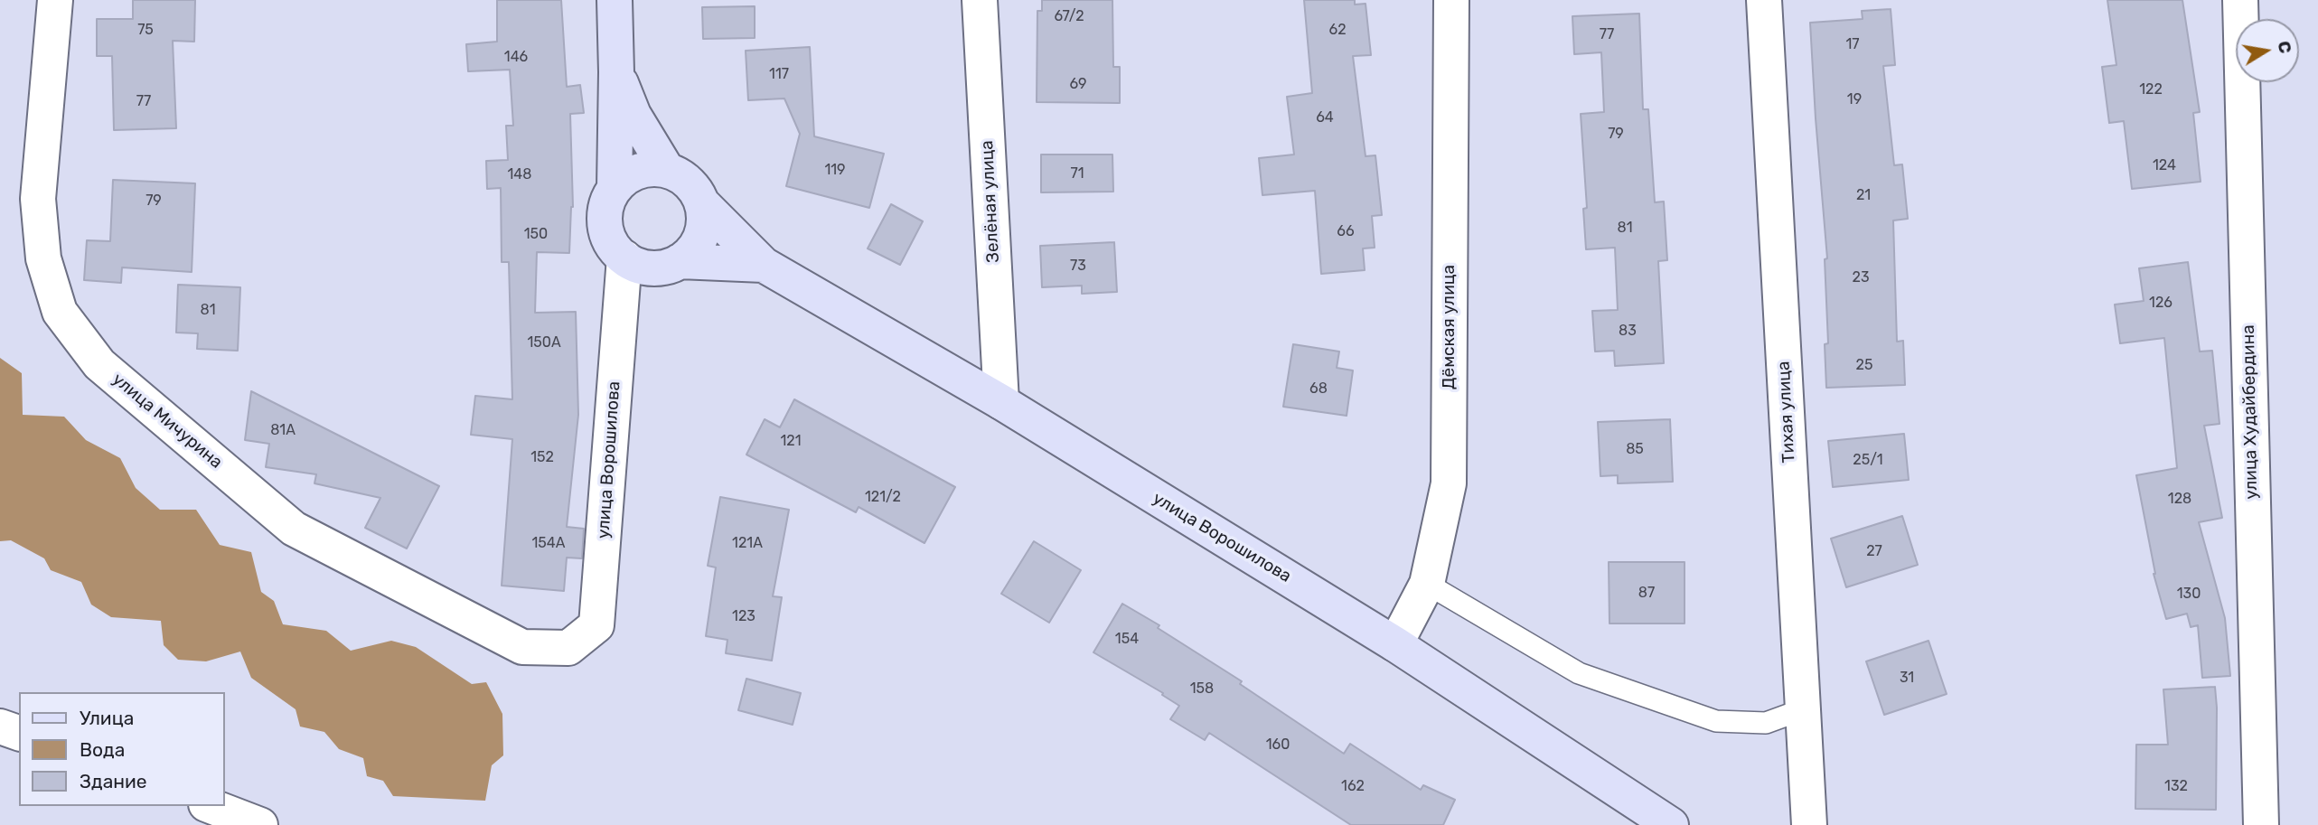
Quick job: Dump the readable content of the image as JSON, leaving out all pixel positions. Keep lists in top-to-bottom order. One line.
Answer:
{"streets":{"street":["Зелёная улица","Дёмская улица","Тихая улица","улица Худайбердина","улица Мичурина","улица Ворошилова"]},"crossings":[["Зелёная улица","улица Ворошилова"],["Дёмская улица","улица Ворошилова"],["улица Мичурина","улица Ворошилова"]],"house_numbers":["67/2","75","62","77","17","146","117","69","122","19","77","64","79","124","119","71","148","21","79","81","66","150","73","23","126","81","83","150А","25","68","81А","121","85","152","25/1","121/2","128","154А","121А","27","87","130","123","154","31","158","160","162","132"],"legend":["Улица","Вода","Здание"],"north":"right"}
